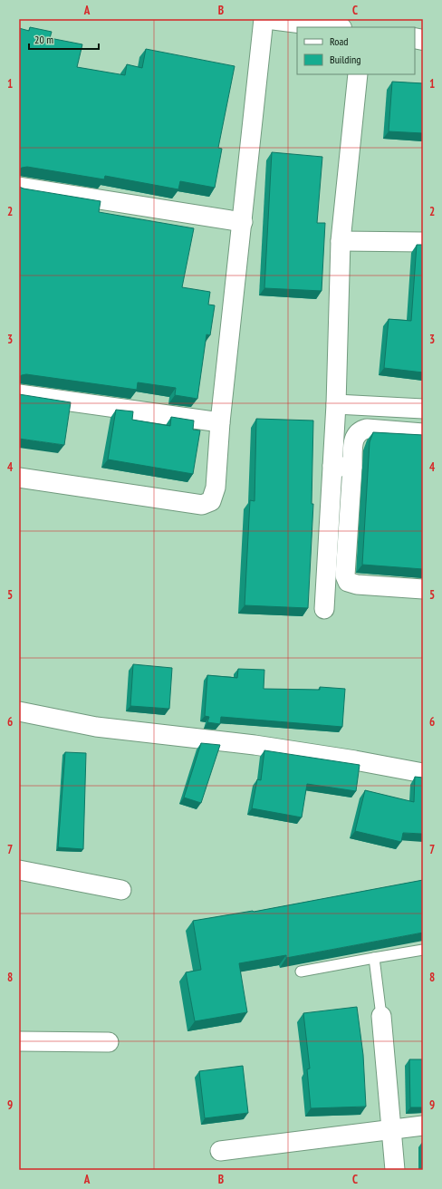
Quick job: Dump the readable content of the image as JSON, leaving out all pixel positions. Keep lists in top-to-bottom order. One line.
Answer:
{"legend":["Road","Building"],"scale_bar":"20 m","grid":{"columns":["A","B","C"],"rows":["1","2","3","4","5","6","7","8","9"]}}
